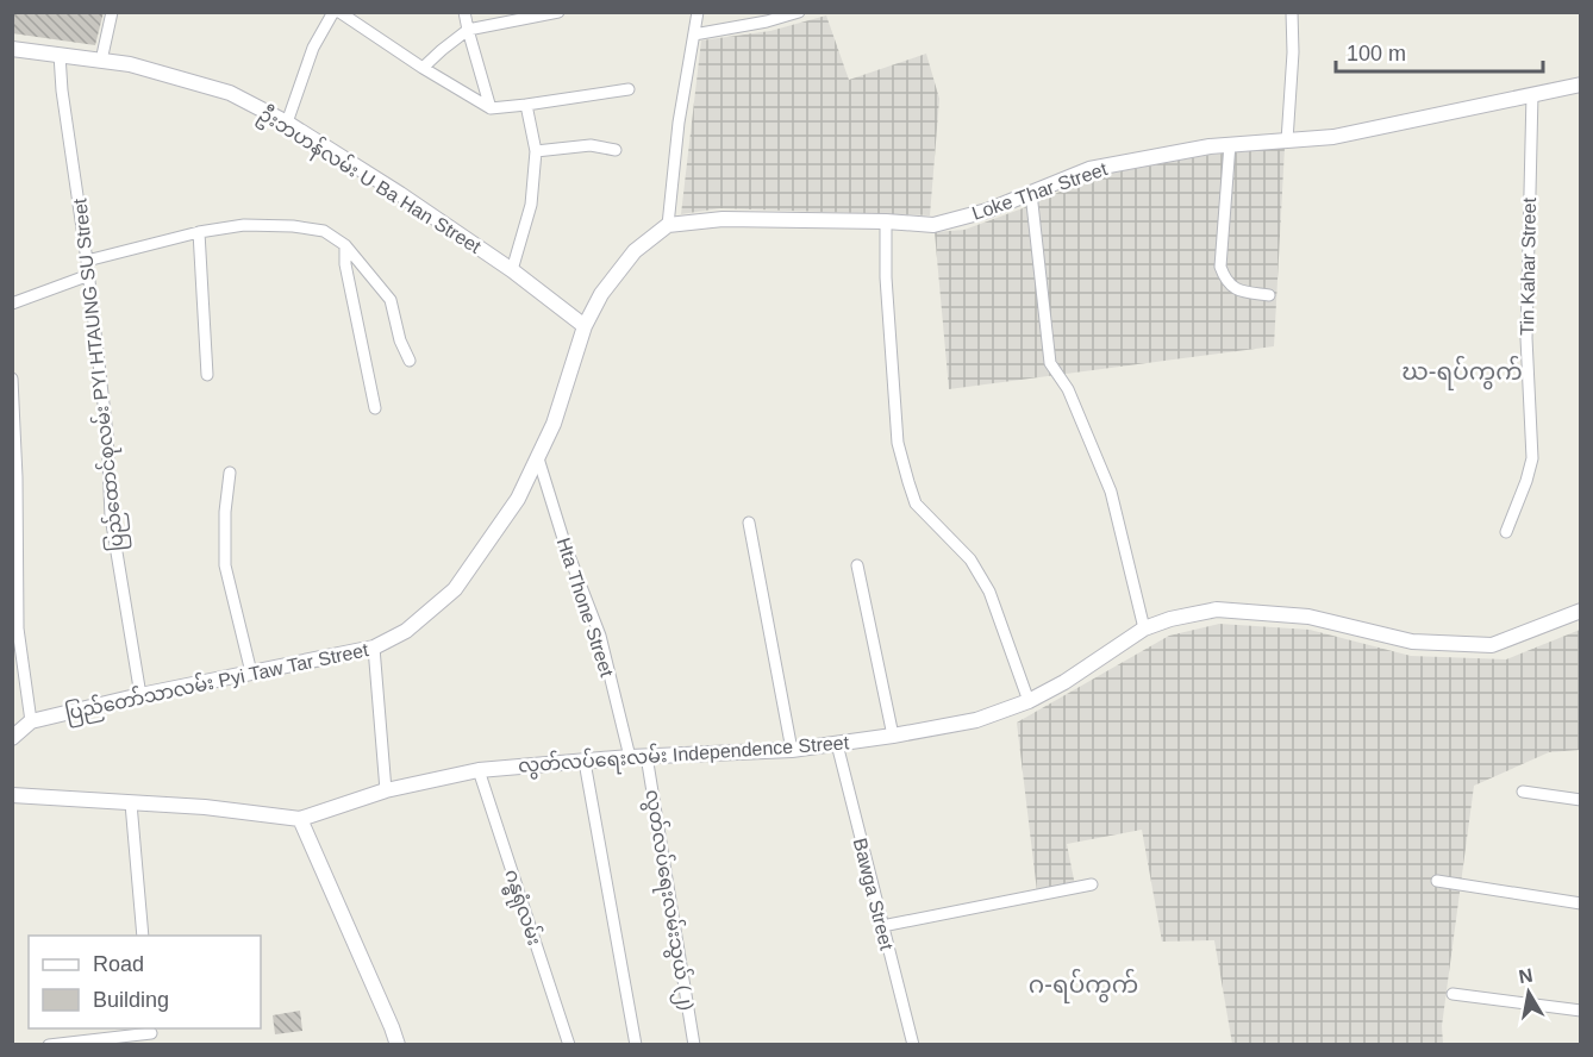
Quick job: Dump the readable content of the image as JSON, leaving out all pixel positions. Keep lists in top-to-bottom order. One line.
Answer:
{"streets":{"street":["ဦးဘဟန်လမ်း U Ba Han Street","Loke Thar Street","Tin Kahar Street","ပြည်ထောင်စုလမ်း PYI HTAUNG SU Street","Hta Thone Street","ပြည်တော်သာလမ်း Pyi Taw Tar Street","လွတ်လပ်ရေးလမ်း Independence Street","Bawga Street","လွတ်လပ်ရေးလမ်းသွယ် (၂)","ဂန္ဓရုံလမ်း"]},"crossings":[["ဦးဘဟန်လမ်း U Ba Han Street","ပြည်ထောင်စုလမ်း PYI HTAUNG SU Street"],["ဦးဘဟန်လမ်း U Ba Han Street","ပြည်တော်သာလမ်း Pyi Taw Tar Street"],["Loke Thar Street","Tin Kahar Street"],["ပြည်ထောင်စုလမ်း PYI HTAUNG SU Street","ပြည်တော်သာလမ်း Pyi Taw Tar Street"],["Hta Thone Street","ပြည်တော်သာလမ်း Pyi Taw Tar Street"],["Hta Thone Street","လွတ်လပ်ရေးလမ်း Independence Street"],["လွတ်လပ်ရေးလမ်း Independence Street","Bawga Street"],["လွတ်လပ်ရေးလမ်း Independence Street","လွတ်လပ်ရေးလမ်းသွယ် (၂)"],["လွတ်လပ်ရေးလမ်း Independence Street","ဂန္ဓရုံလမ်း"]],"districts":["ဃ-ရပ်ကွက်","ဂ-ရပ်ကွက်"],"legend":["Road","Building"],"scale_bar":"100 m","north":"top"}
